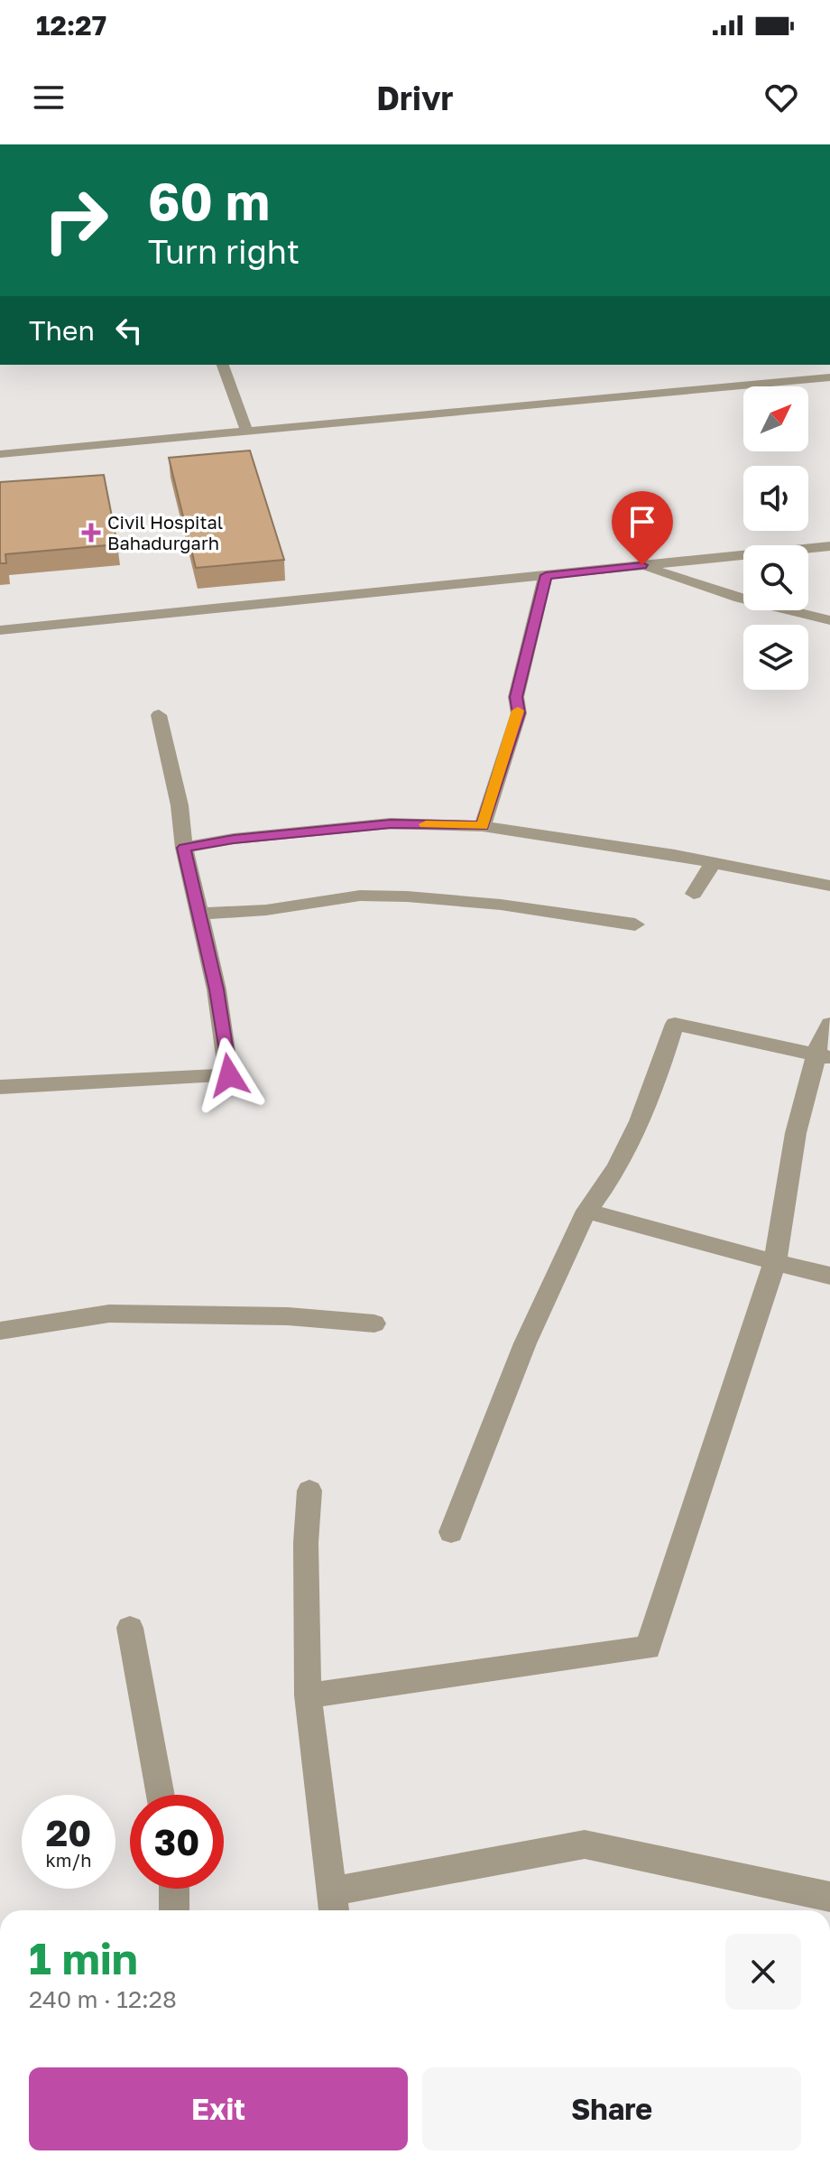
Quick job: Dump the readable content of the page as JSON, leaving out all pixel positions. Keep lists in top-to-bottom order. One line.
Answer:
{"places":{"health":["Civil Hospital Bahadurgarh"]},"north":"top right","page":{"status":"12:27","header":"Drivr","turn":["60 m","Turn right"],"then":"Then","speed":"20 km/h","limit":"30","heading":["1 min","240 m · 12:28"],"buttons":["Exit","Share"]}}
